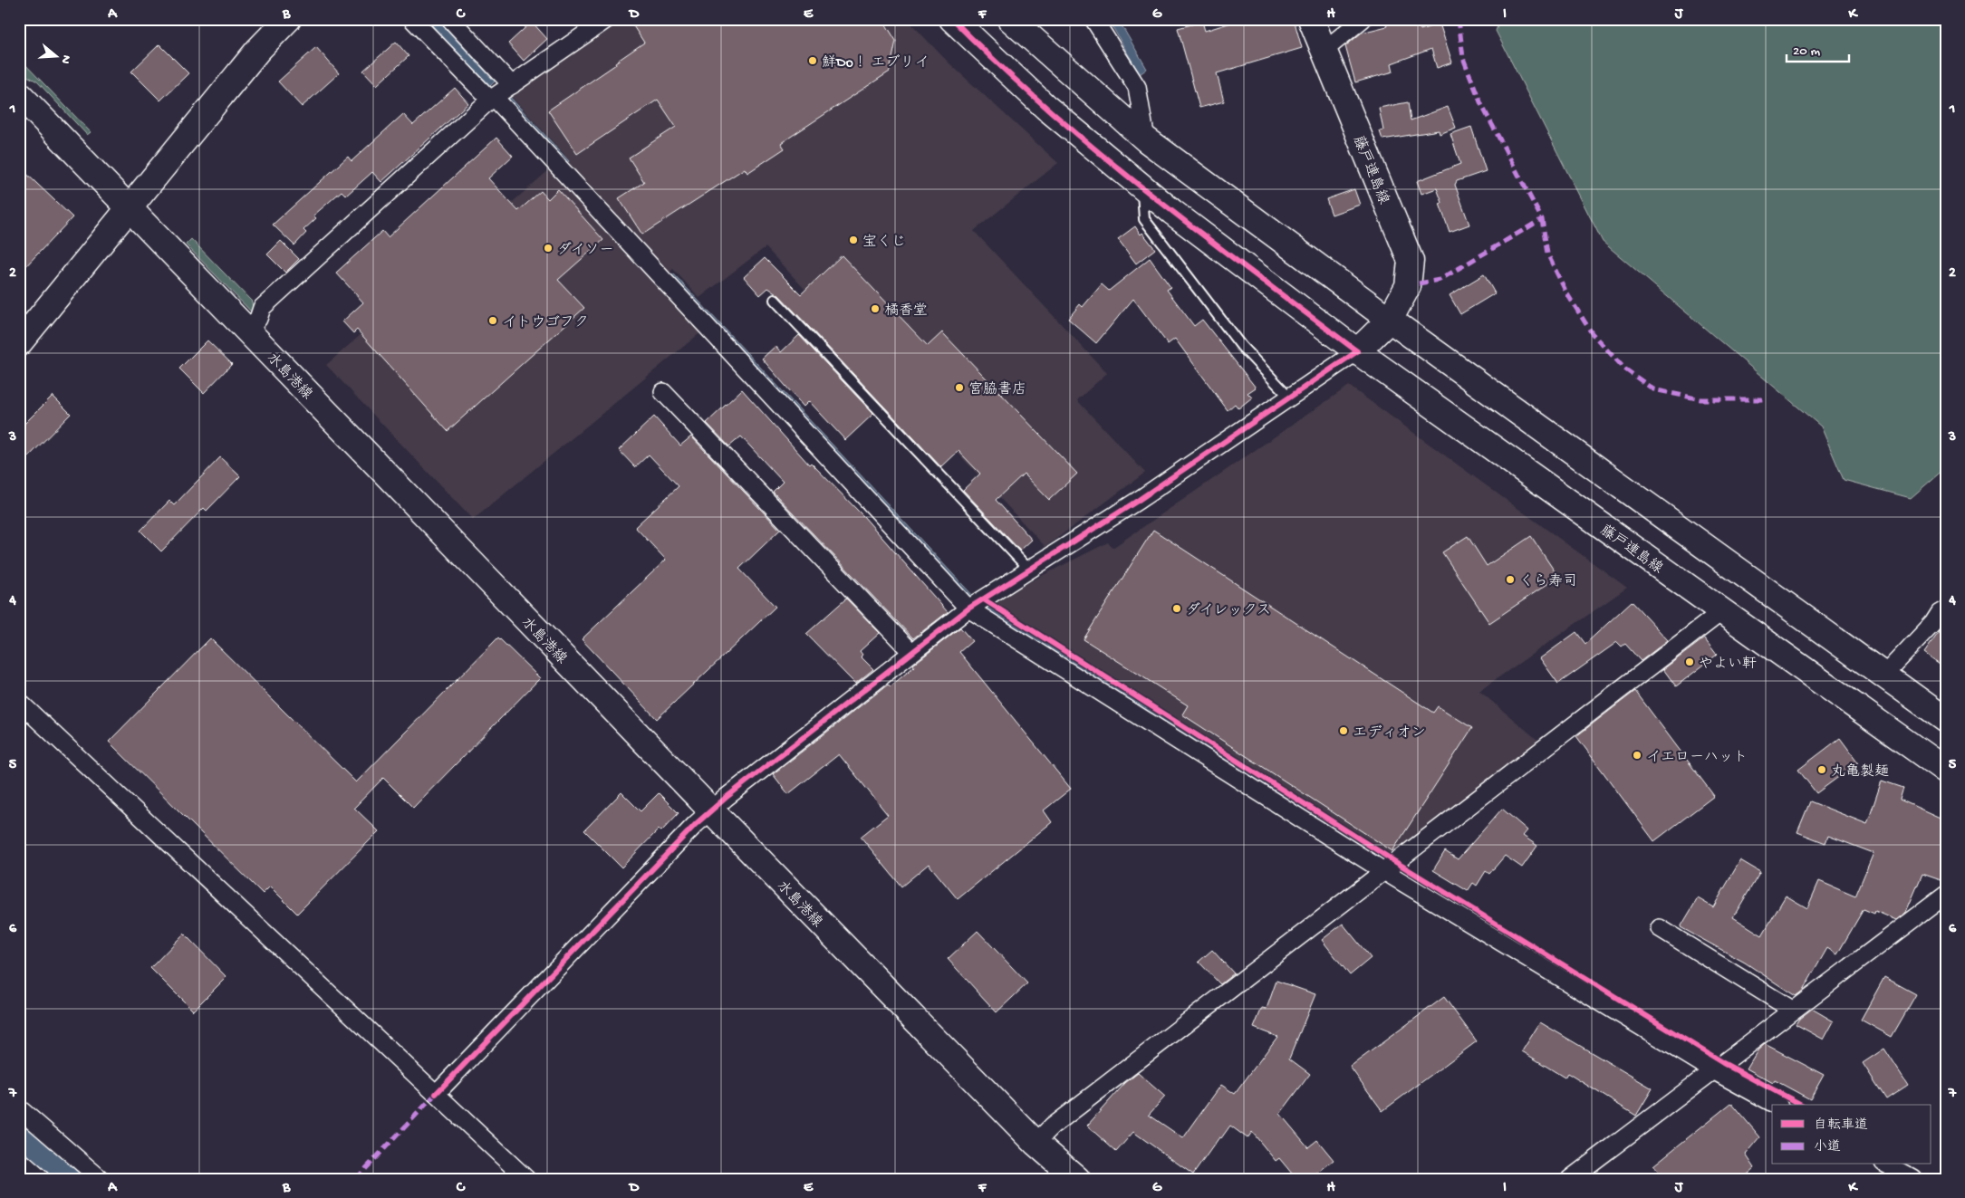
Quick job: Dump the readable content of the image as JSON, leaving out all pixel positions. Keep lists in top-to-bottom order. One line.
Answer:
{"streets":{"main road":["藤戸連島線","水島港線"]},"places":["鮮Do！ エブリイ","宝くじ","ダイソー","橘香堂","イトウゴフク","宮脇書店","くら寿司","ダイレックス","やよい軒","エディオン","イエローハット","丸亀製麺"],"legend":["自転車道","小道"],"scale_bar":"20 m","north":"right","grid":{"columns":["A","B","C","D","E","F","G","H","I","J","K"],"rows":["1","2","3","4","5","6","7"]}}
